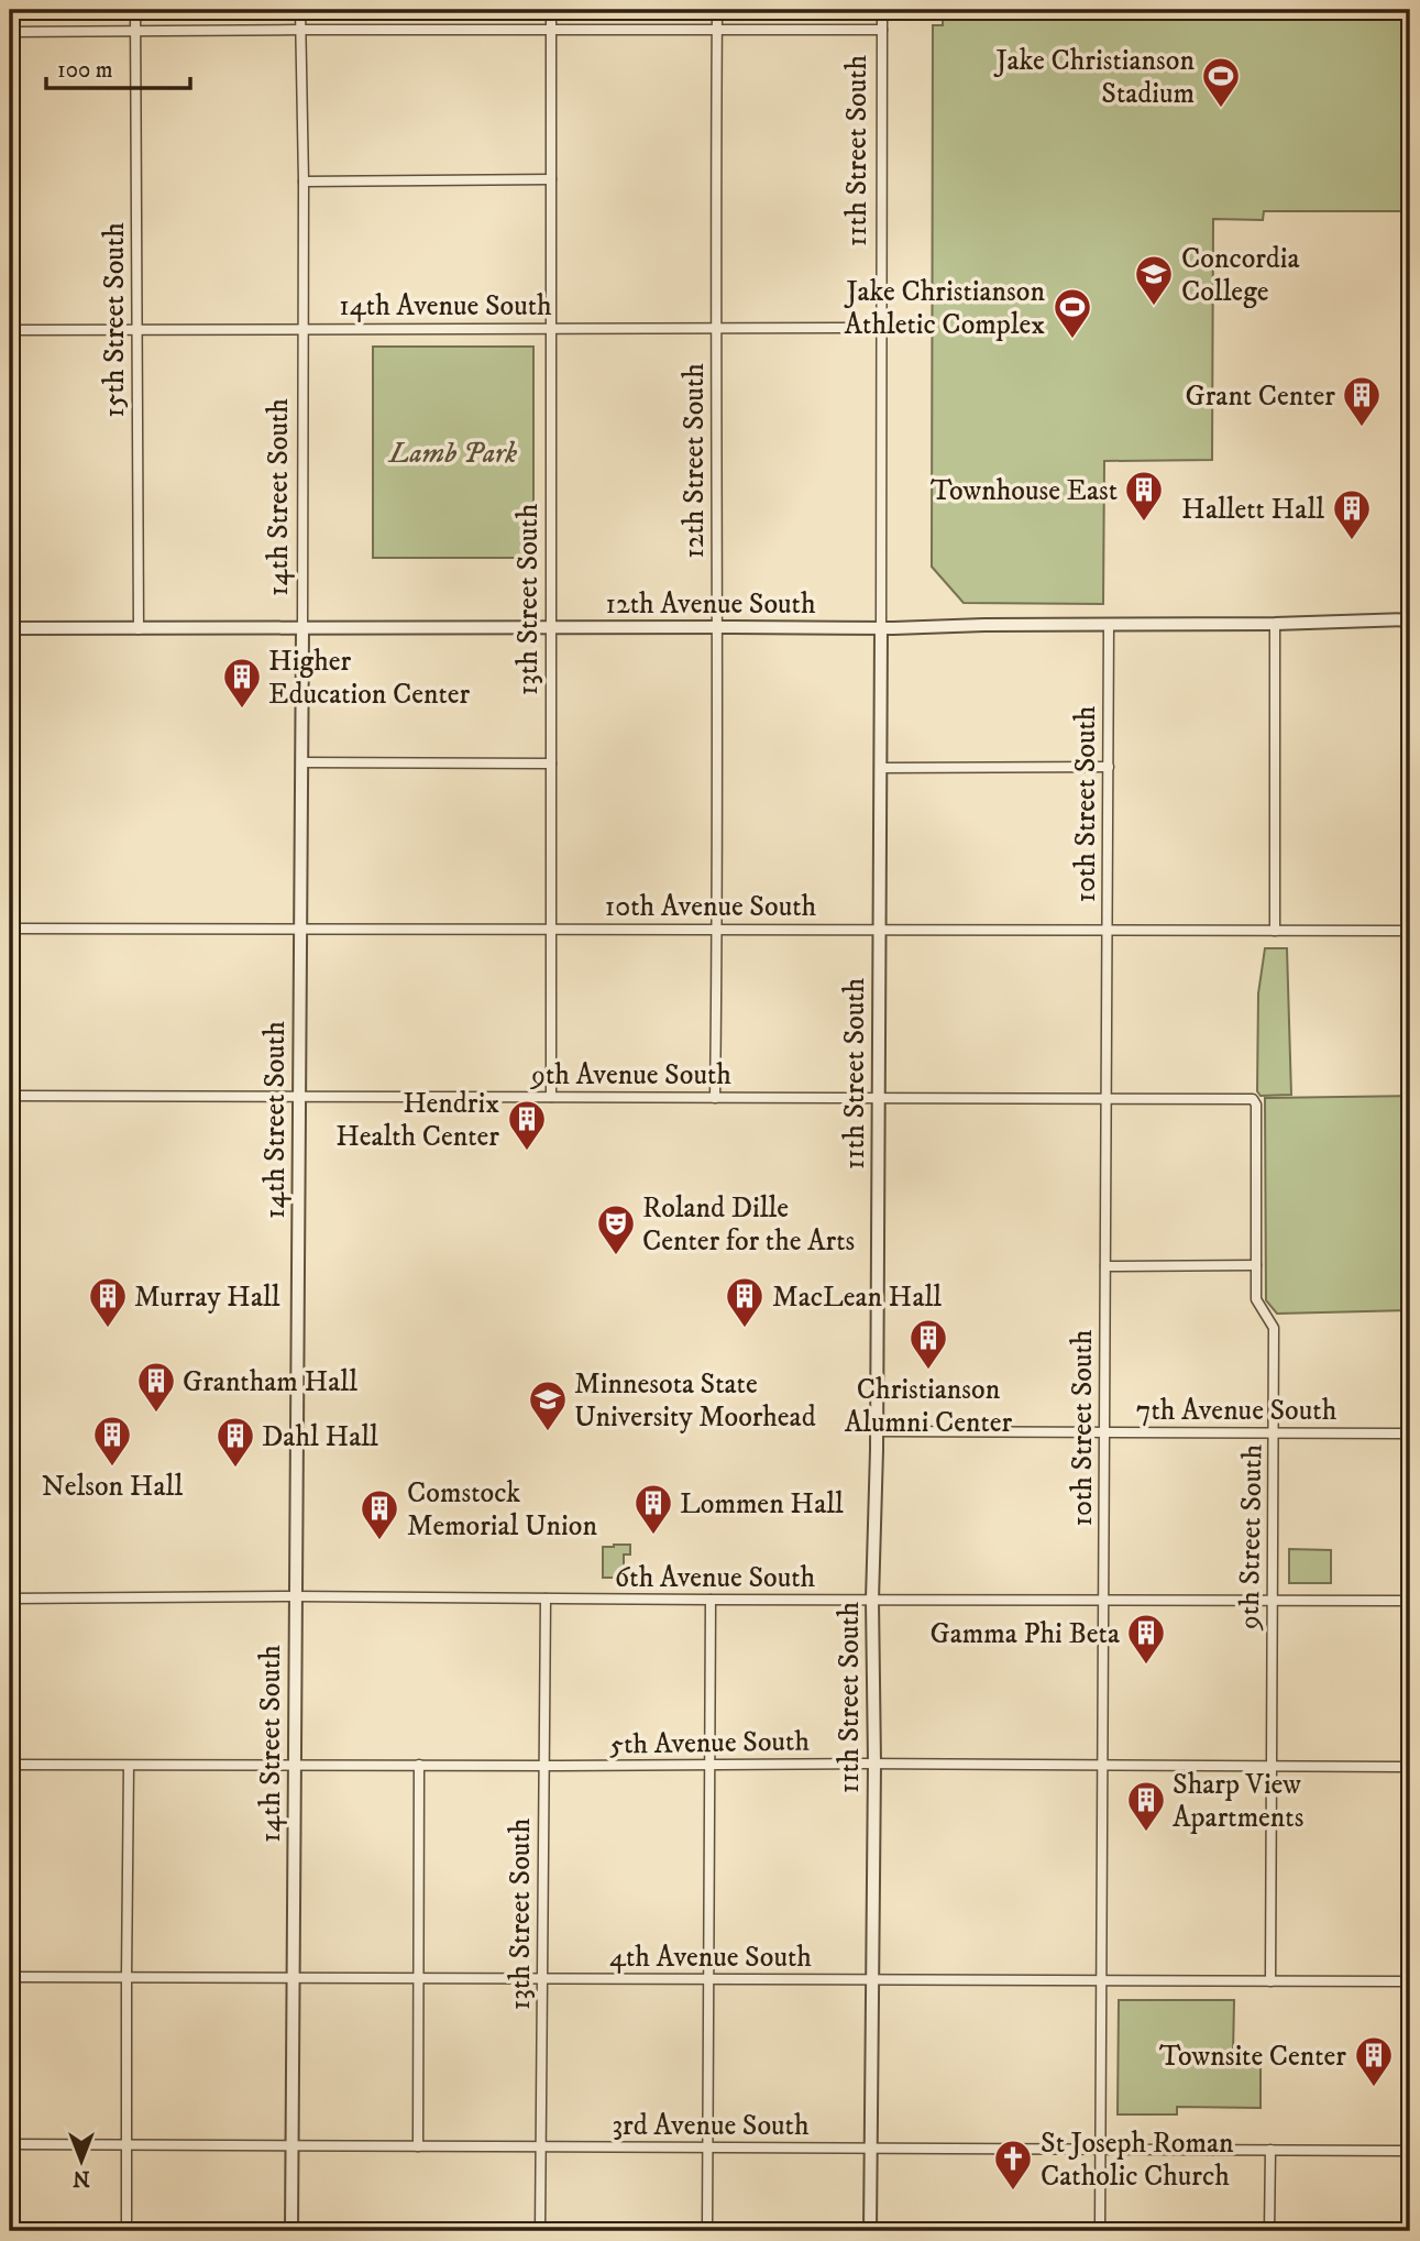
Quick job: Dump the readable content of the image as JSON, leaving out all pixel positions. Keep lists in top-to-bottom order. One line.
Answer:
{"streets":{"street":["11th Street South","14th Avenue South","15th Street South","12th Street South","14th Street South","13th Street South","12th Avenue South","10th Street South","10th Avenue South","9th Avenue South","7th Avenue South","9th Street South","6th Avenue South","5th Avenue South","4th Avenue South","3rd Avenue South"]},"crossings":[["11th Street South","14th Avenue South"],["11th Street South","12th Avenue South"],["11th Street South","10th Avenue South"],["11th Street South","9th Avenue South"],["11th Street South","7th Avenue South"],["11th Street South","6th Avenue South"],["11th Street South","5th Avenue South"],["11th Street South","4th Avenue South"],["11th Street South","3rd Avenue South"],["14th Avenue South","15th Street South"],["14th Avenue South","12th Street South"],["14th Avenue South","14th Street South"],["14th Avenue South","13th Street South"],["15th Street South","12th Avenue South"],["12th Street South","12th Avenue South"],["12th Street South","10th Avenue South"],["12th Street South","9th Avenue South"],["14th Street South","12th Avenue South"],["14th Street South","10th Avenue South"],["14th Street South","9th Avenue South"],["14th Street South","6th Avenue South"],["14th Street South","5th Avenue South"],["14th Street South","4th Avenue South"],["14th Street South","3rd Avenue South"],["13th Street South","12th Avenue South"],["13th Street South","10th Avenue South"],["13th Street South","9th Avenue South"],["13th Street South","6th Avenue South"],["13th Street South","5th Avenue South"],["13th Street South","4th Avenue South"],["13th Street South","3rd Avenue South"],["12th Avenue South","10th Street South"],["10th Street South","10th Avenue South"],["10th Street South","9th Avenue South"],["10th Street South","7th Avenue South"],["10th Street South","6th Avenue South"],["10th Street South","5th Avenue South"],["10th Street South","4th Avenue South"],["10th Street South","3rd Avenue South"],["9th Avenue South","9th Street South"],["7th Avenue South","9th Street South"],["9th Street South","6th Avenue South"],["9th Street South","5th Avenue South"],["9th Street South","4th Avenue South"]],"parks":["Lamb Park"],"places":{"sports":["Jake Christianson Stadium","Jake Christianson Athletic Complex"],"school or university":["Concordia College","Minnesota State University Moorhead"],"building":["Grant Center","Townhouse East","Hallett Hall","Higher Education Center","Hendrix Health Center","Murray Hall","MacLean Hall","Christianson Alumni Center","Grantham Hall","Nelson Hall","Dahl Hall","Lommen Hall","Comstock Memorial Union","Gamma Phi Beta","Sharp View Apartments","Townsite Center"],"theatre":["Roland Dille Center for the Arts"],"church":["St Joseph Roman Catholic Church"]},"scale_bar":"100 m","north":"bottom"}
